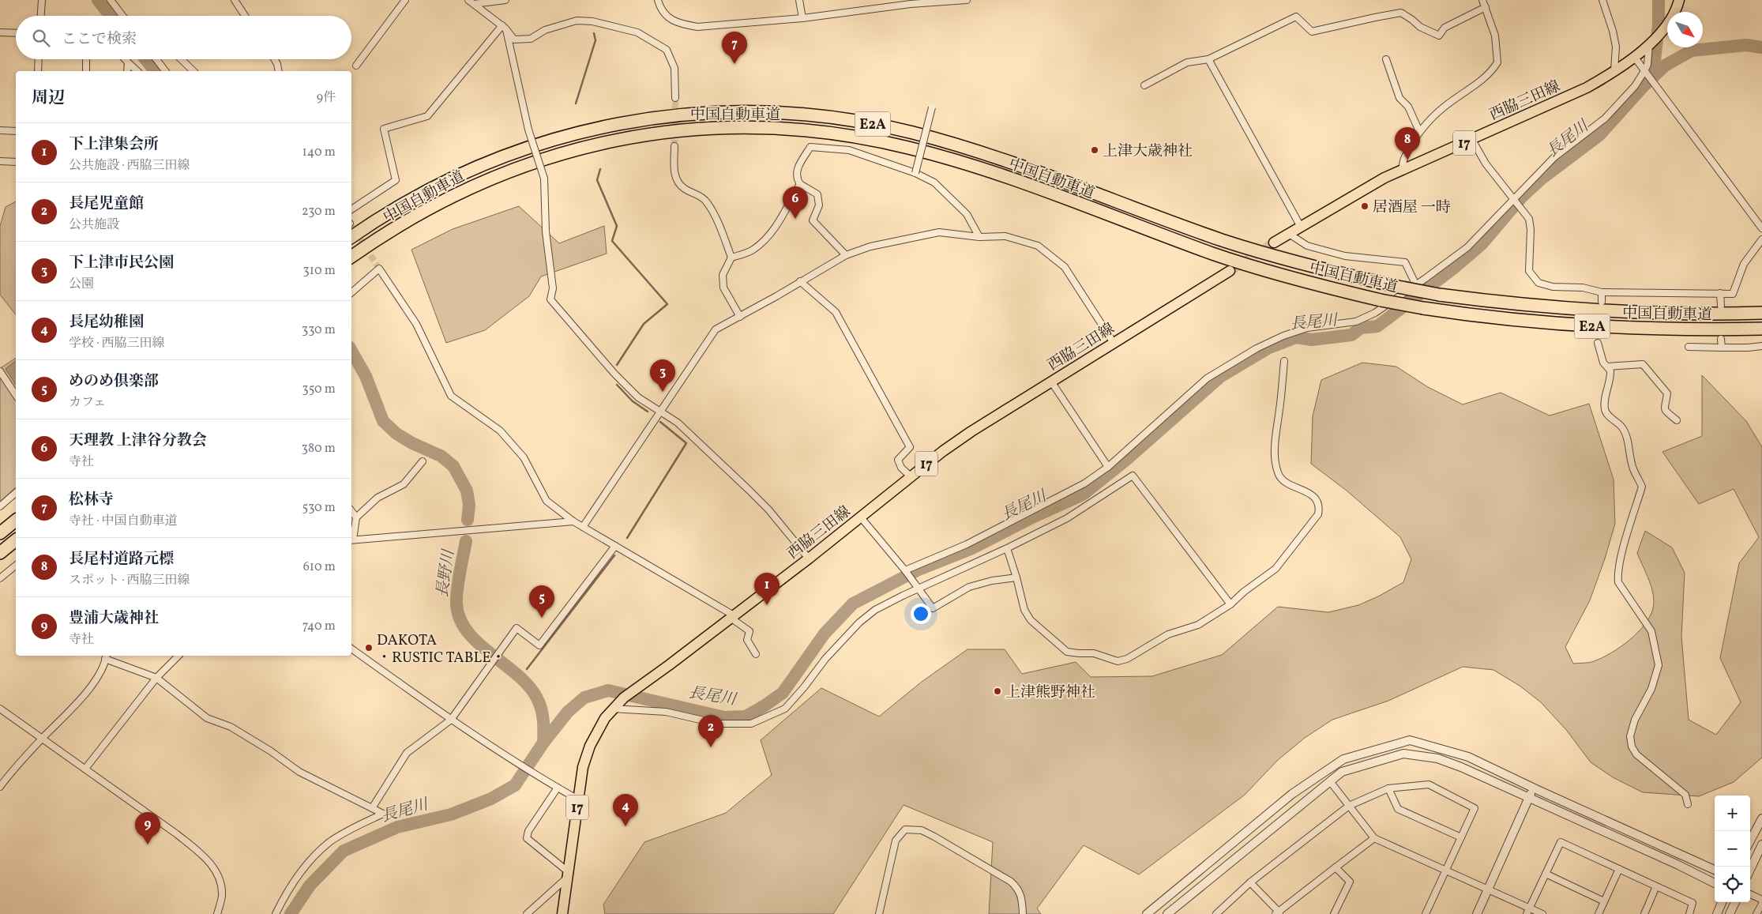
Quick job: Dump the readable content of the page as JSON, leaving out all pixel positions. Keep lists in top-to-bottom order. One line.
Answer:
{"streets":{"highway":["中国自動車道","E2A"],"main road":["西脇三田線","17"]},"water":["長尾川","長野川"],"places":["上津大歳神社","居酒屋 一時","DAKOTA ・RUSTIC TABLE・","上津熊野神社"],"north":"bottom right","page":{"search":"ここで検索","pins":["7","8","6","3","1","5","2","4","9"],"heading":["周辺","9件"],"list":[{"mark":"1","name":"下上津集会所","note":"公共施設 · 西脇三田線","value":"140 m"},{"mark":"2","name":"長尾児童館","note":"公共施設","value":"230 m"},{"mark":"3","name":"下上津市民公園","note":"公園","value":"310 m"},{"mark":"4","name":"長尾幼稚園","note":"学校 · 西脇三田線","value":"330 m"},{"mark":"5","name":"めのめ倶楽部","note":"カフェ","value":"350 m"},{"mark":"6","name":"天理教 上津谷分教会","note":"寺社","value":"380 m"},{"mark":"7","name":"松林寺","note":"寺社 · 中国自動車道","value":"530 m"},{"mark":"8","name":"長尾村道路元標","note":"スポット · 西脇三田線","value":"610 m"},{"mark":"9","name":"豊浦大歳神社","note":"寺社","value":"740 m"}],"map_buttons":["+","−"]}}
